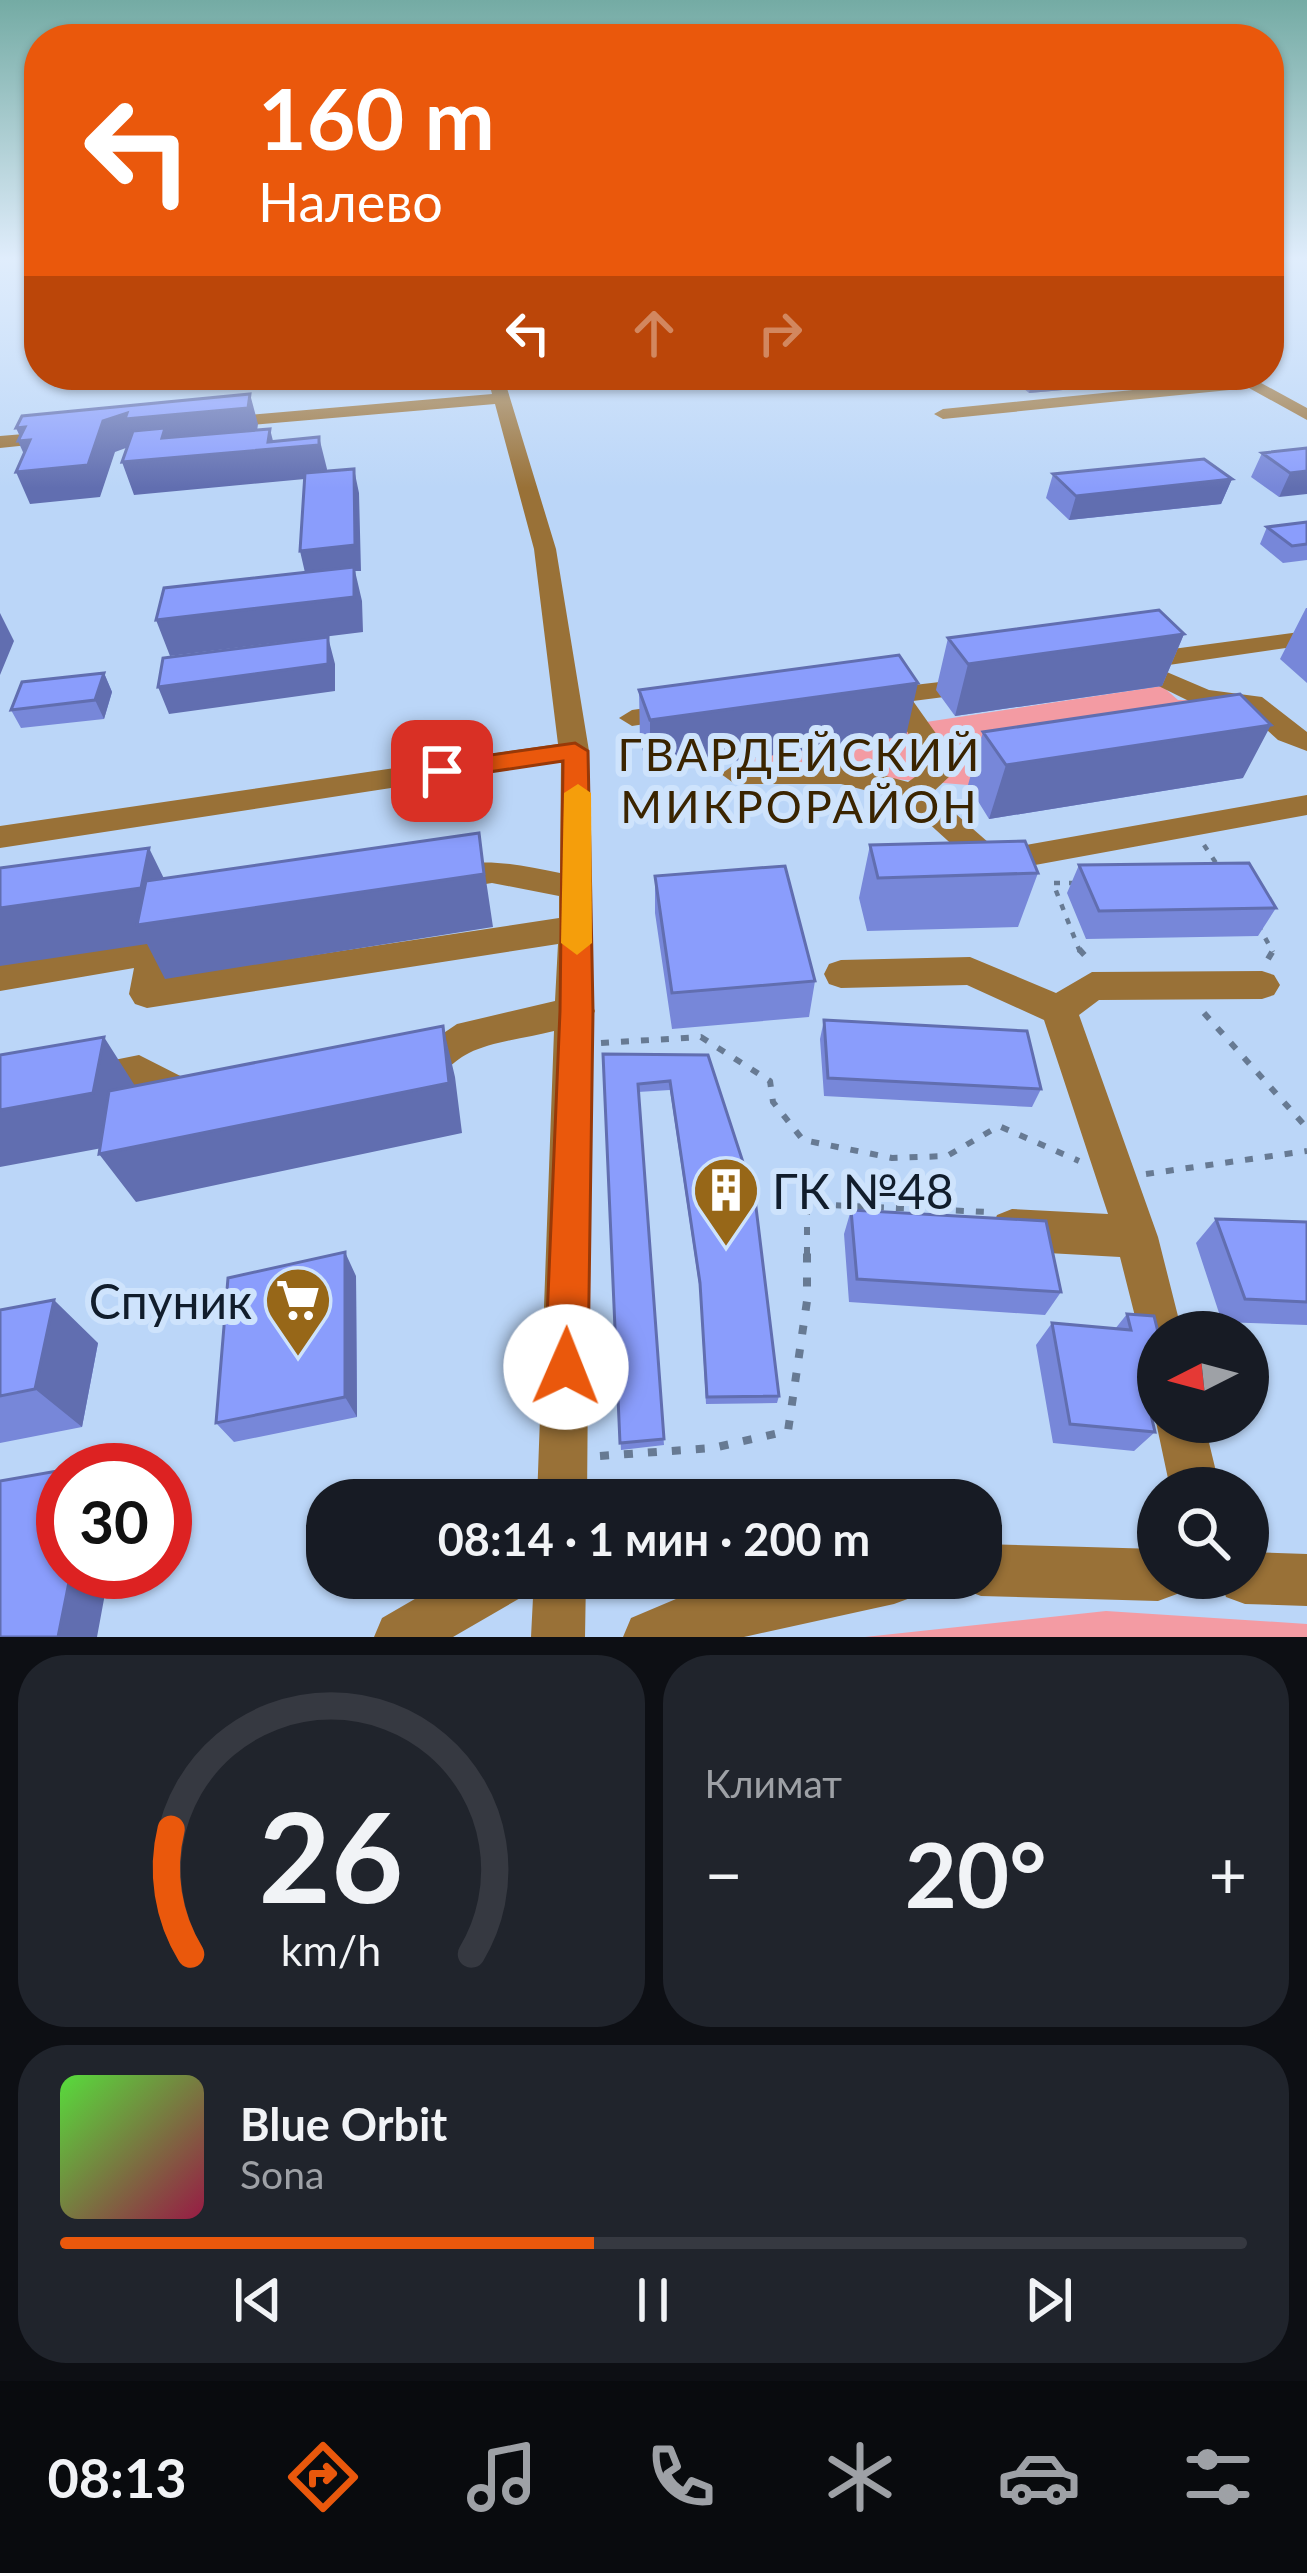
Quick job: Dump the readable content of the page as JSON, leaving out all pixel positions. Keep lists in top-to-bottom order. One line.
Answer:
{"districts":["ГВАРДЕЙСКИЙ МИКРОРАЙОН"],"places":{"building":["ГК №48"],"supermarket":["Спуник"]},"north":"left","page":{"turn":["160 m","Налево"],"limit":"30","trip":"08:14 · 1 мин · 200 m","tile":"Климат","heat":["−","20°","+"],"song":["Blue Orbit","Sona"],"tabs":"08:13","gauge":["26","km/h"]}}
